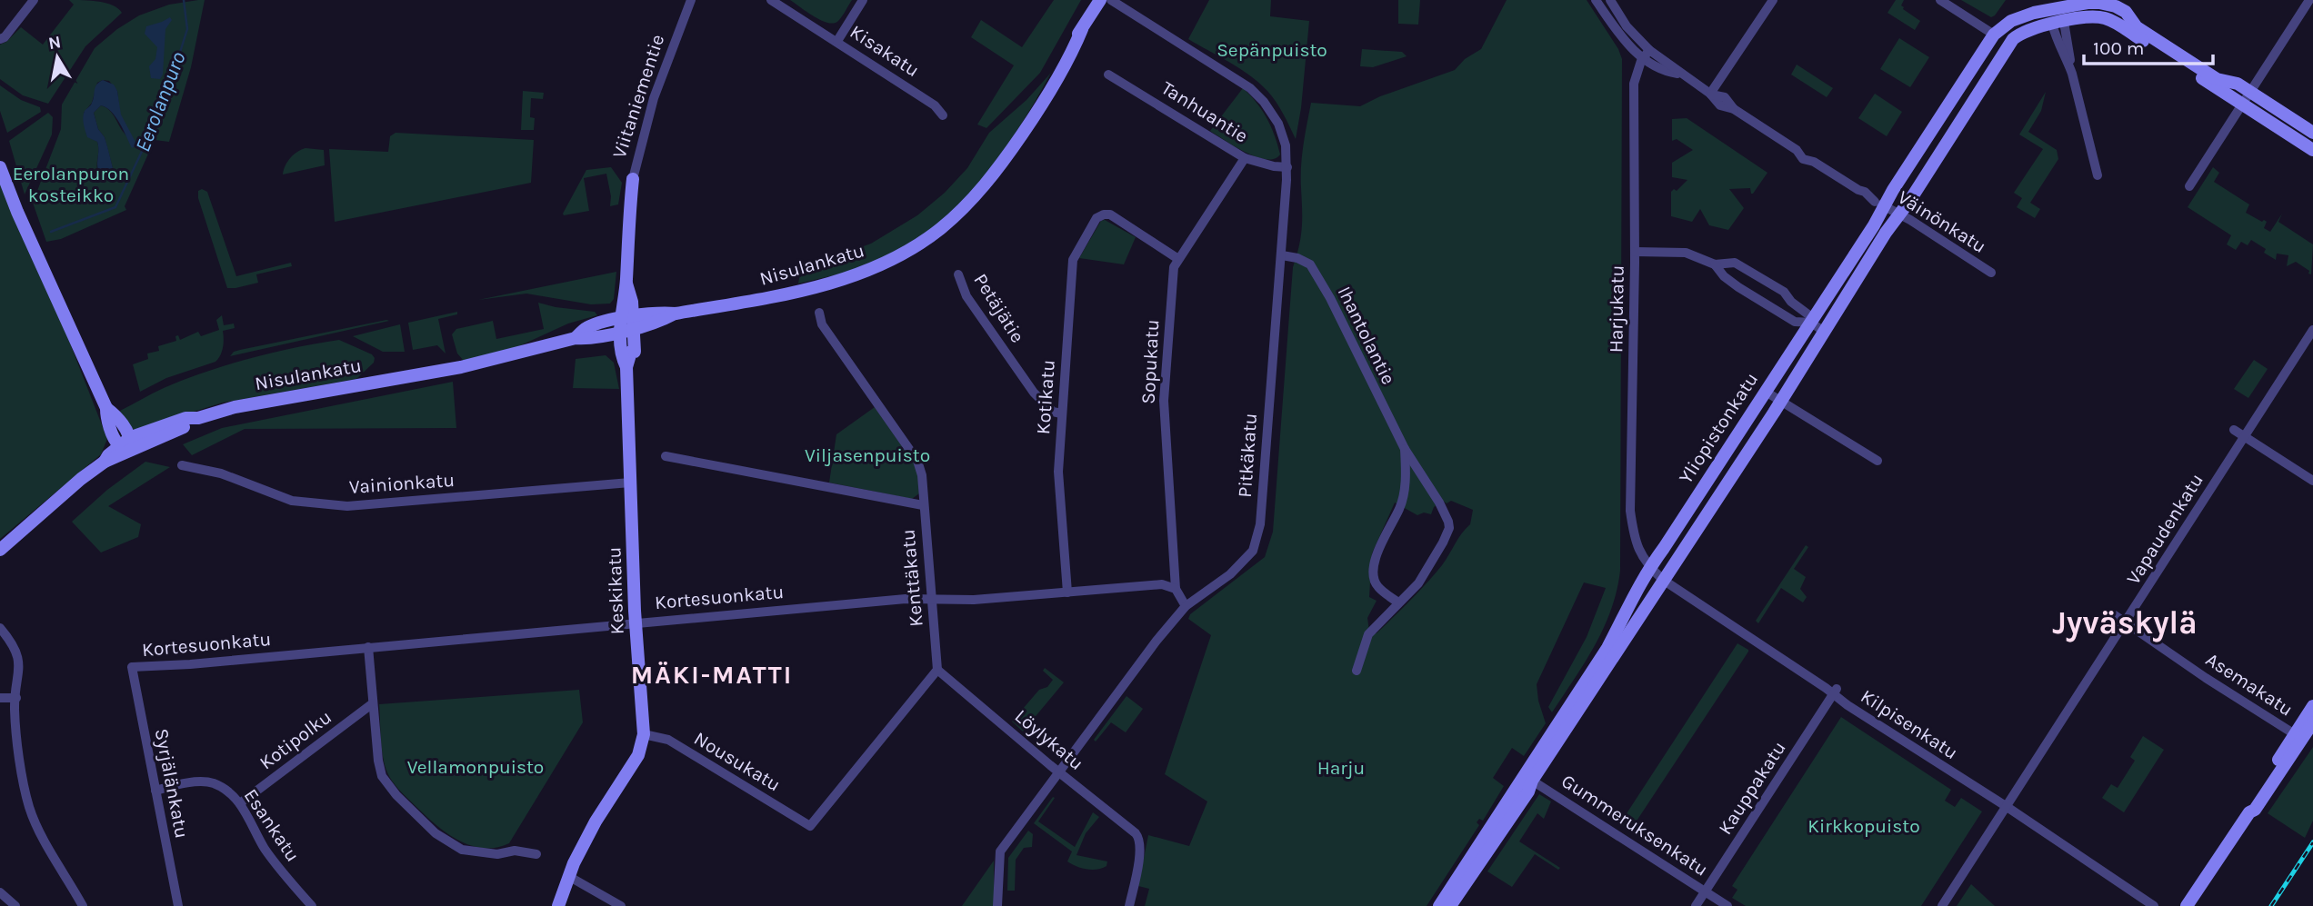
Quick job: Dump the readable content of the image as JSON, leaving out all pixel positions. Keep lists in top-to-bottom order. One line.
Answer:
{"streets":{"main road":["Viitaniementie","Nisulankatu","Yliopistonkatu","Keskikatu"],"street":["Kisakatu","Tanhuantie","Väinönkatu","Petäjätie","Harjukatu","Ihantolantie","Sopukatu","Kotikatu","Pitkäkatu","Vainionkatu","Vapaudenkatu","Kenttäkatu","Kortesuonkatu","Asemakatu","Kilpisenkatu","Kotipolku","Löylykatu","Nousukatu","Syrjälänkatu","Kauppakatu","Esankatu","Gummeruksenkatu"]},"crossings":[["Viitaniementie","Nisulankatu"],["Viitaniementie","Keskikatu"],["Tanhuantie","Sopukatu"],["Tanhuantie","Pitkäkatu"],["Väinönkatu","Harjukatu"],["Väinönkatu","Yliopistonkatu"],["Nisulankatu","Keskikatu"],["Petäjätie","Kotikatu"],["Harjukatu","Yliopistonkatu"],["Harjukatu","Kilpisenkatu"],["Ihantolantie","Pitkäkatu"],["Sopukatu","Kotikatu"],["Sopukatu","Kortesuonkatu"],["Kotikatu","Kortesuonkatu"],["Yliopistonkatu","Kilpisenkatu"],["Yliopistonkatu","Gummeruksenkatu"],["Pitkäkatu","Löylykatu"],["Vainionkatu","Keskikatu"],["Vapaudenkatu","Asemakatu"],["Vapaudenkatu","Kilpisenkatu"],["Kenttäkatu","Kortesuonkatu"],["Kenttäkatu","Löylykatu"],["Kenttäkatu","Nousukatu"],["Keskikatu","Kortesuonkatu"],["Keskikatu","Nousukatu"],["Kortesuonkatu","Syrjälänkatu"],["Kilpisenkatu","Kauppakatu"],["Kotipolku","Esankatu"],["Löylykatu","Nousukatu"],["Syrjälänkatu","Esankatu"],["Kauppakatu","Gummeruksenkatu"]],"districts":["Jyväskylä","MÄKI-MATTI"],"water":["Eerolanpuro"],"parks":["Sepänpuisto","Eerolanpuron kosteikko","Viljasenpuisto","Vellamonpuisto","Harju","Kirkkopuisto"],"scale_bar":"100 m","north":"top"}
